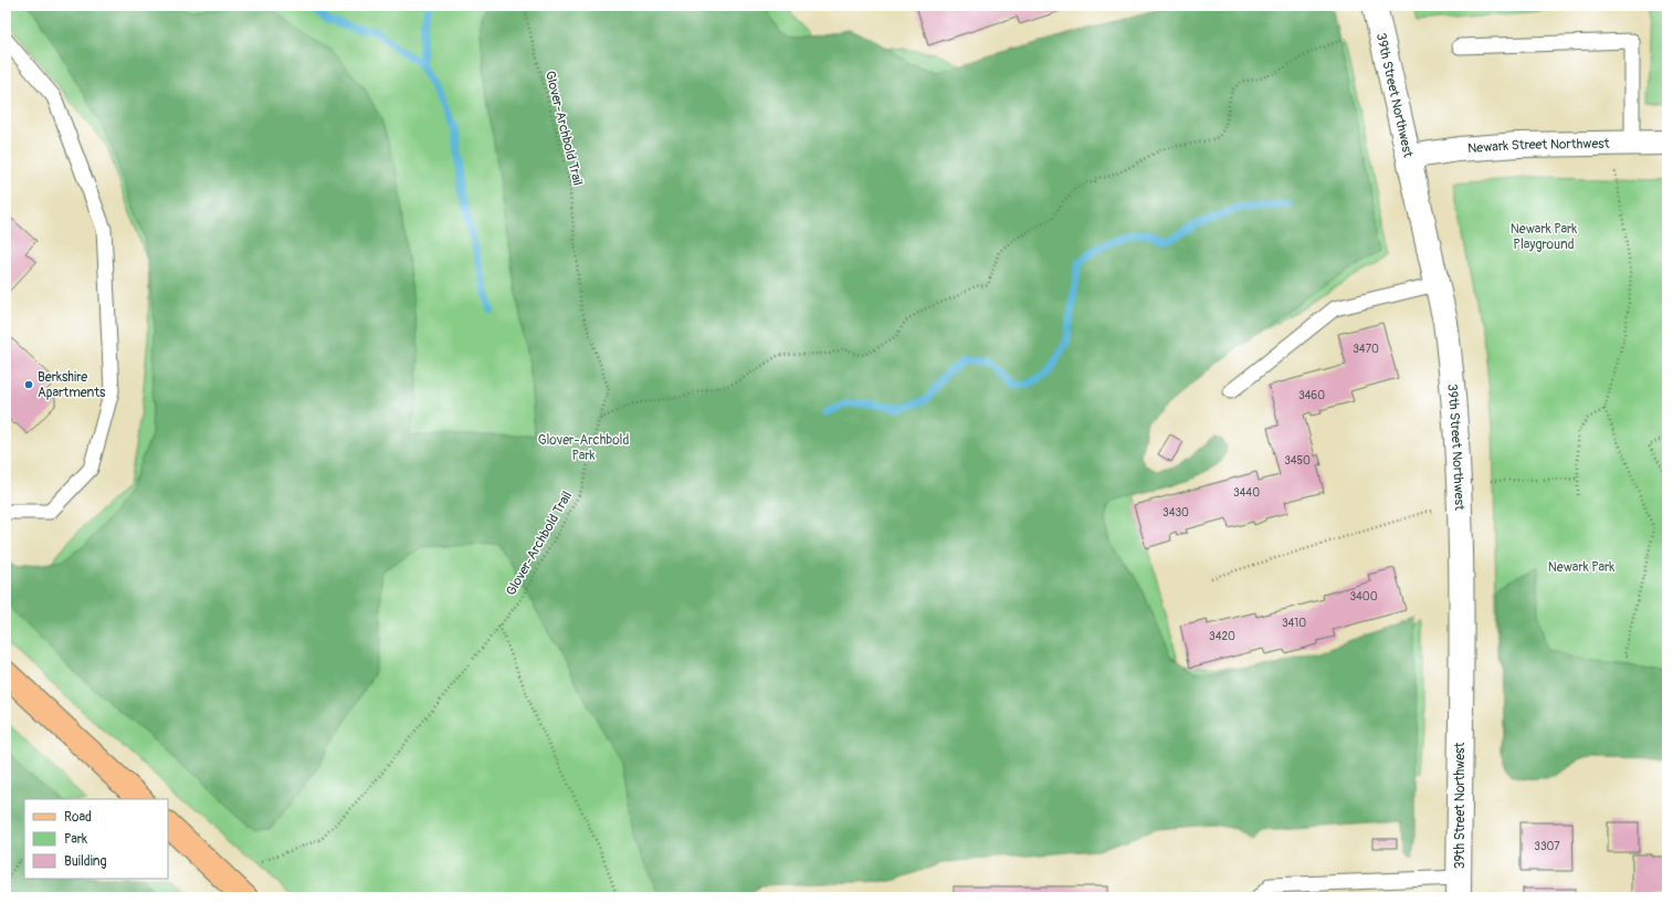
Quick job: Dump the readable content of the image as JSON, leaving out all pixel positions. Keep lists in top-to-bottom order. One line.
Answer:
{"streets":{"street":["39th Street Northwest","Newark Street Northwest"],"path":["Glover-Archbold Trail"]},"crossings":[["39th Street Northwest","Newark Street Northwest"]],"parks":["Newark Park Playground","Glover-Archbold Park","Newark Park"],"places":["Berkshire Apartments"],"house_numbers":["3470","3460","3450","3440","3430","3400","3410","3420","3307"],"legend":["Road","Park","Building"]}
